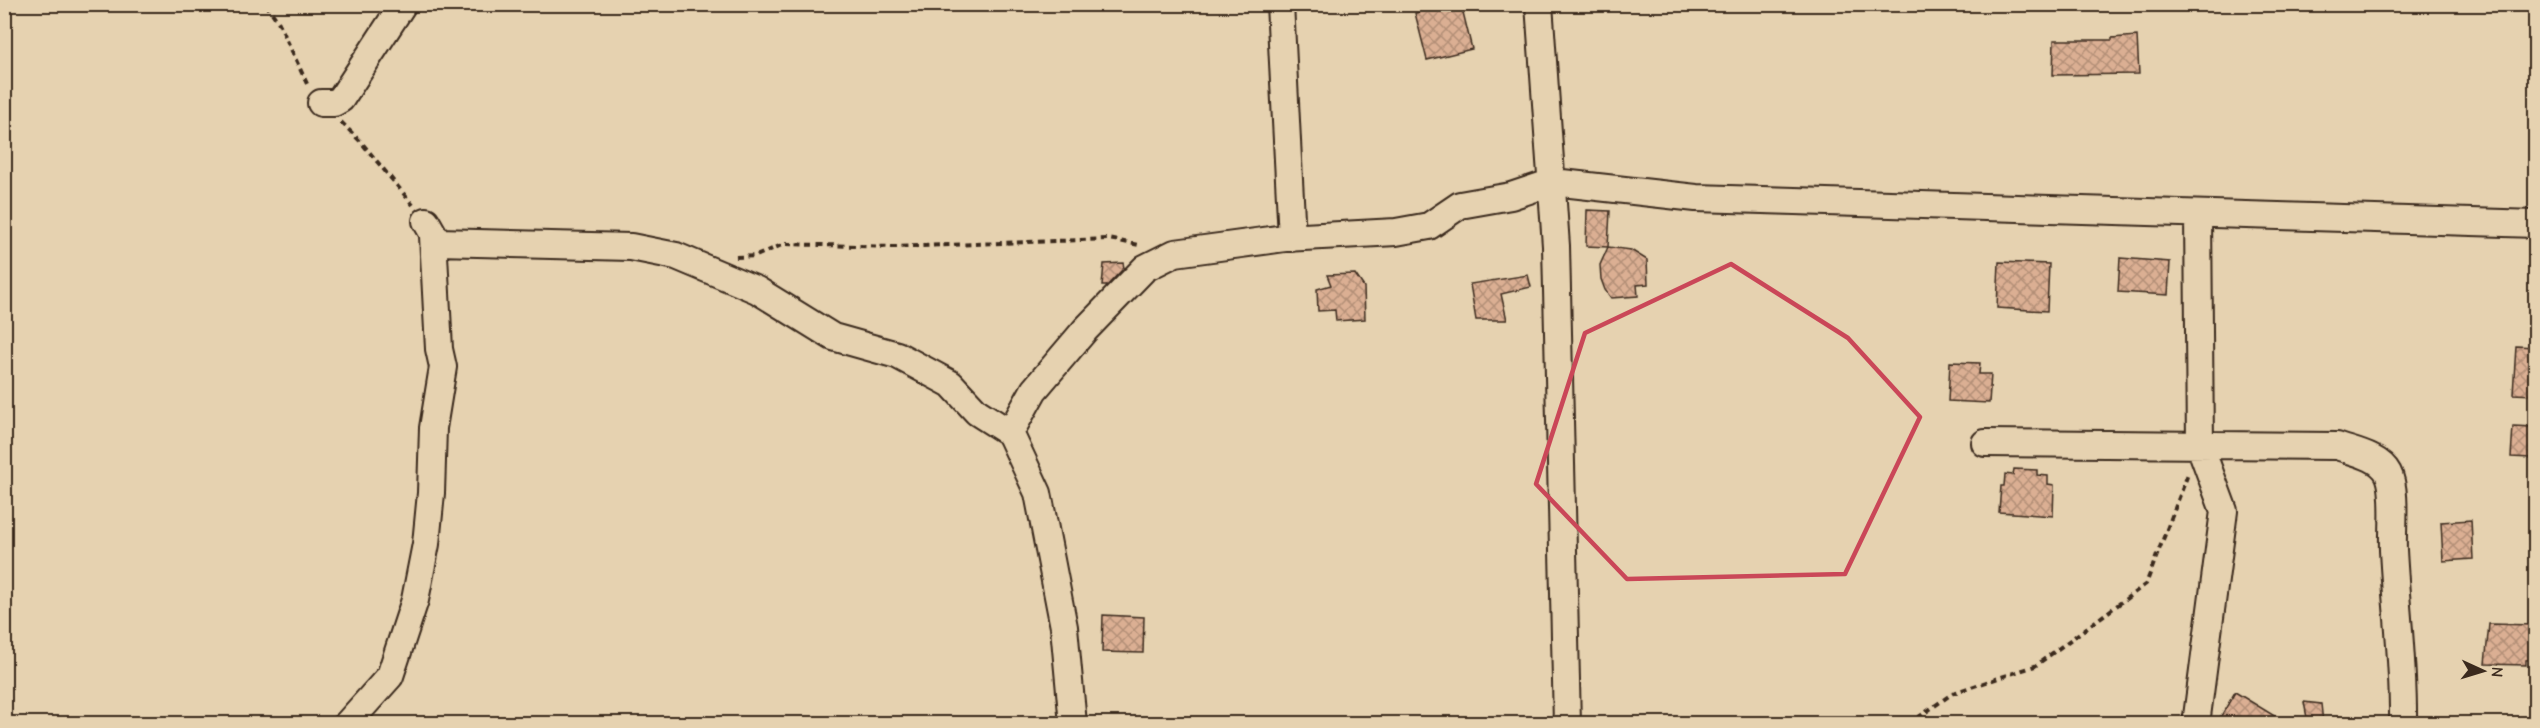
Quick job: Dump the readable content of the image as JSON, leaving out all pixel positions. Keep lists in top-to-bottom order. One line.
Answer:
{"north":"right"}
